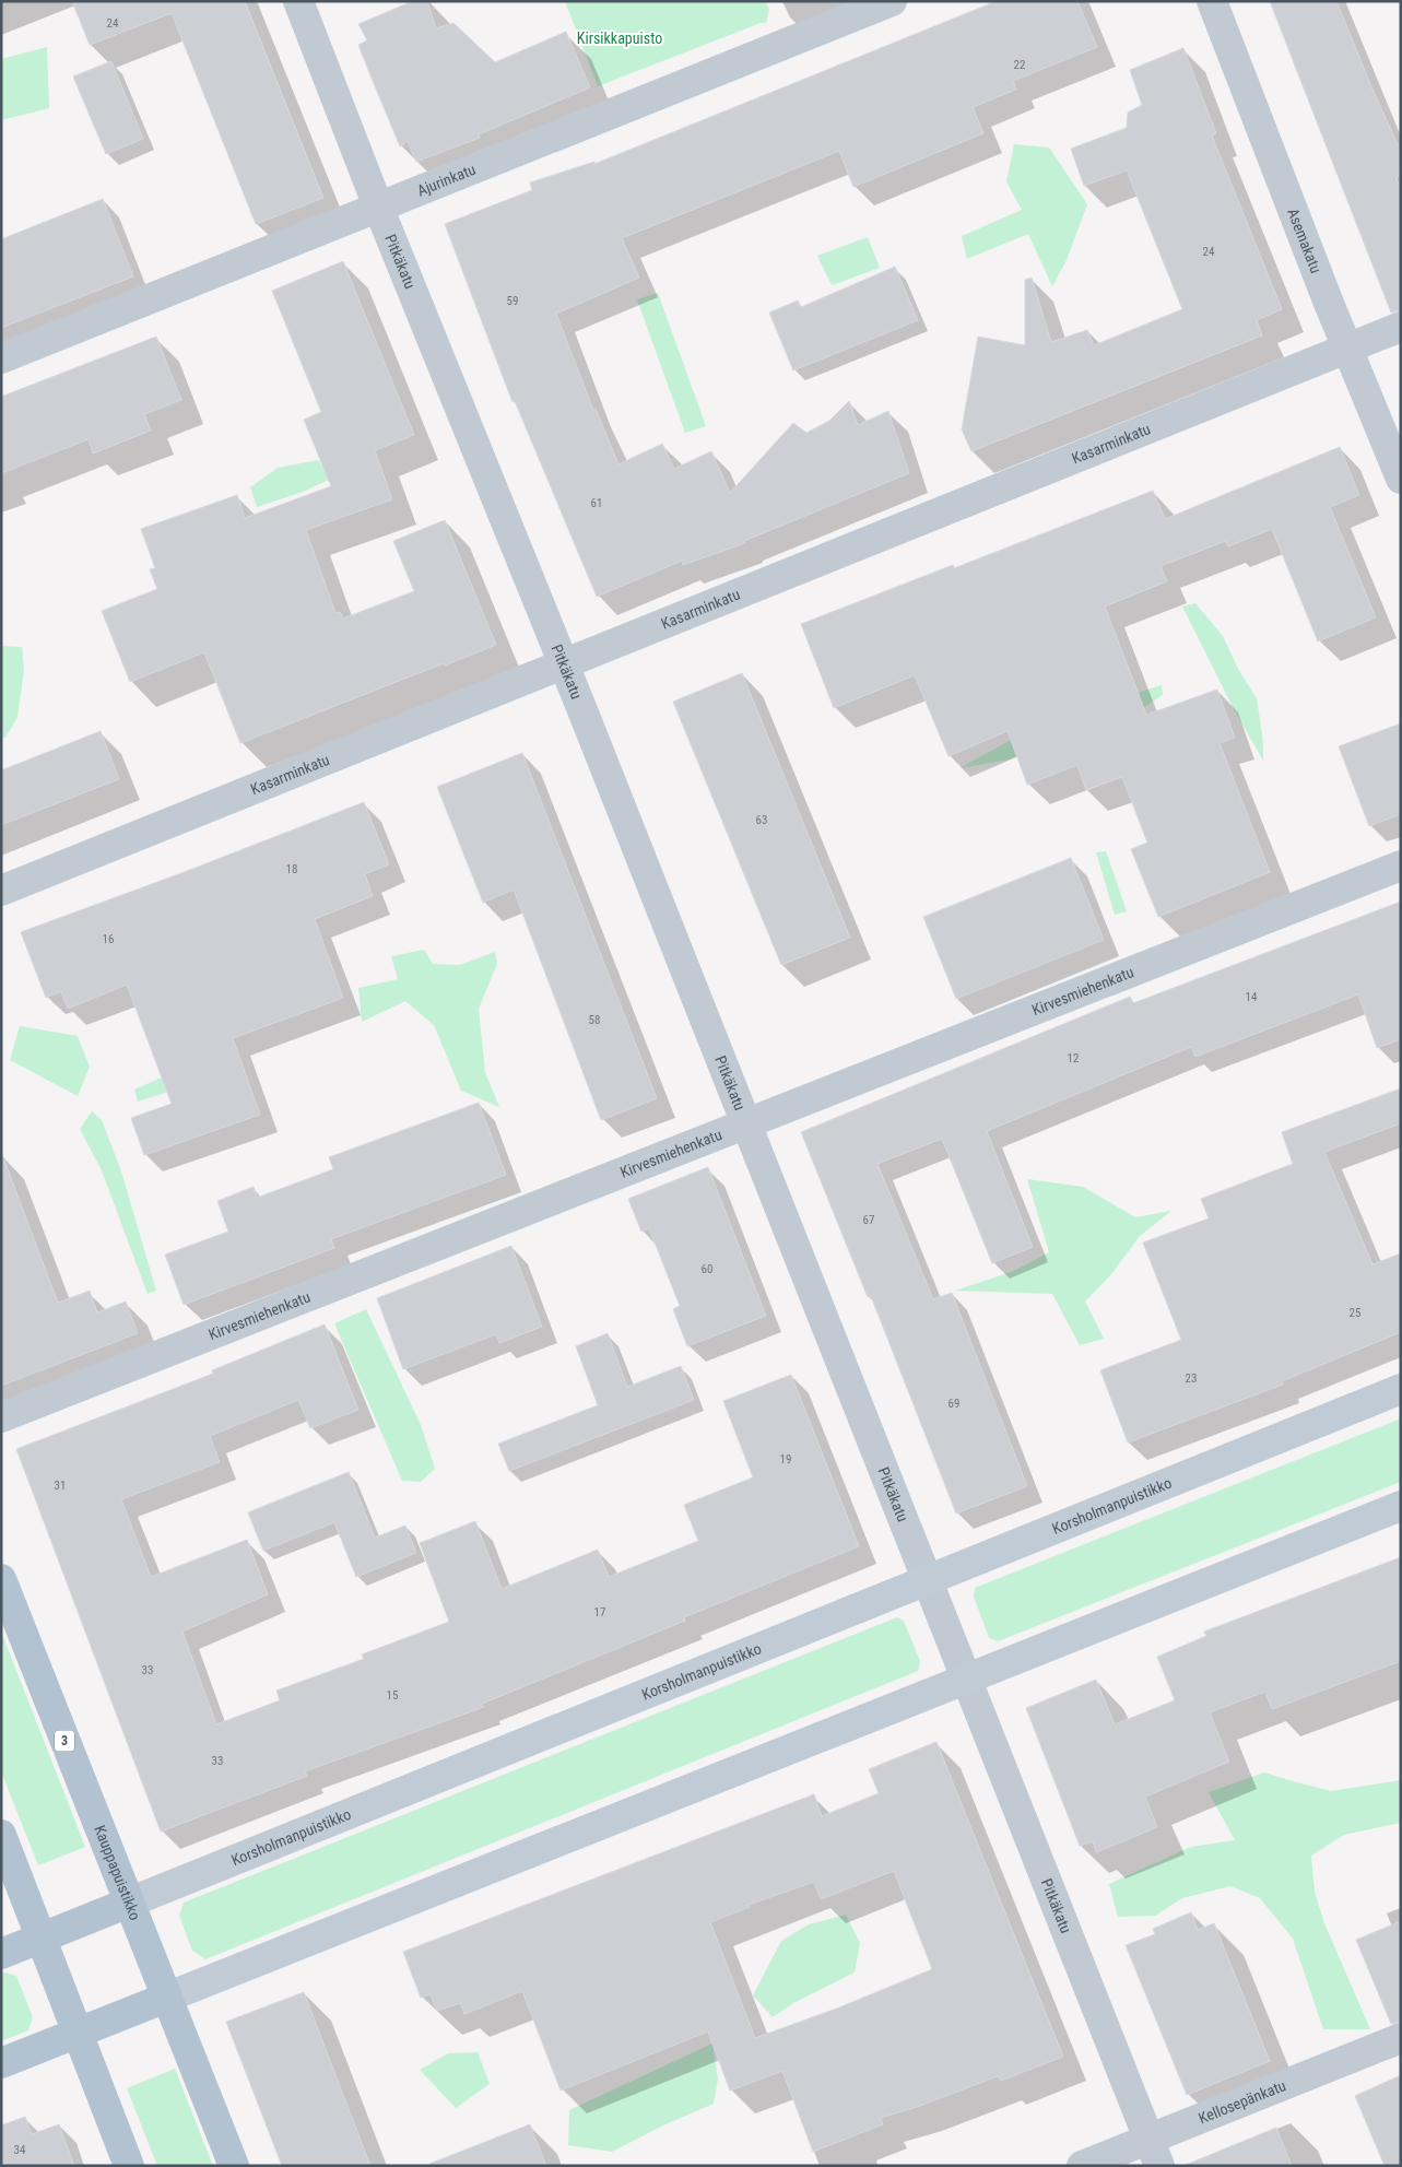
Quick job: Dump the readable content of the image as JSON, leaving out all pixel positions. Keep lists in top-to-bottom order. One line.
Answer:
{"streets":{"main road":["Korsholmanpuistikko","3","Kauppapuistikko"],"street":["Ajurinkatu","Asemakatu","Pitkäkatu","Kasarminkatu","Kirvesmiehenkatu","Kellosepänkatu"]},"crossings":[["Ajurinkatu","Pitkäkatu"],["Asemakatu","Kasarminkatu"],["Pitkäkatu","Kasarminkatu"],["Pitkäkatu","Kirvesmiehenkatu"],["Pitkäkatu","Korsholmanpuistikko"],["Pitkäkatu","Kellosepänkatu"],["Korsholmanpuistikko","Kauppapuistikko"]],"parks":["Kirsikkapuisto"],"house_numbers":["24","22","24","59","61","63","18","16","14","58","12","67","60","25","23","69","19","31","17","33","15","33","34"]}
